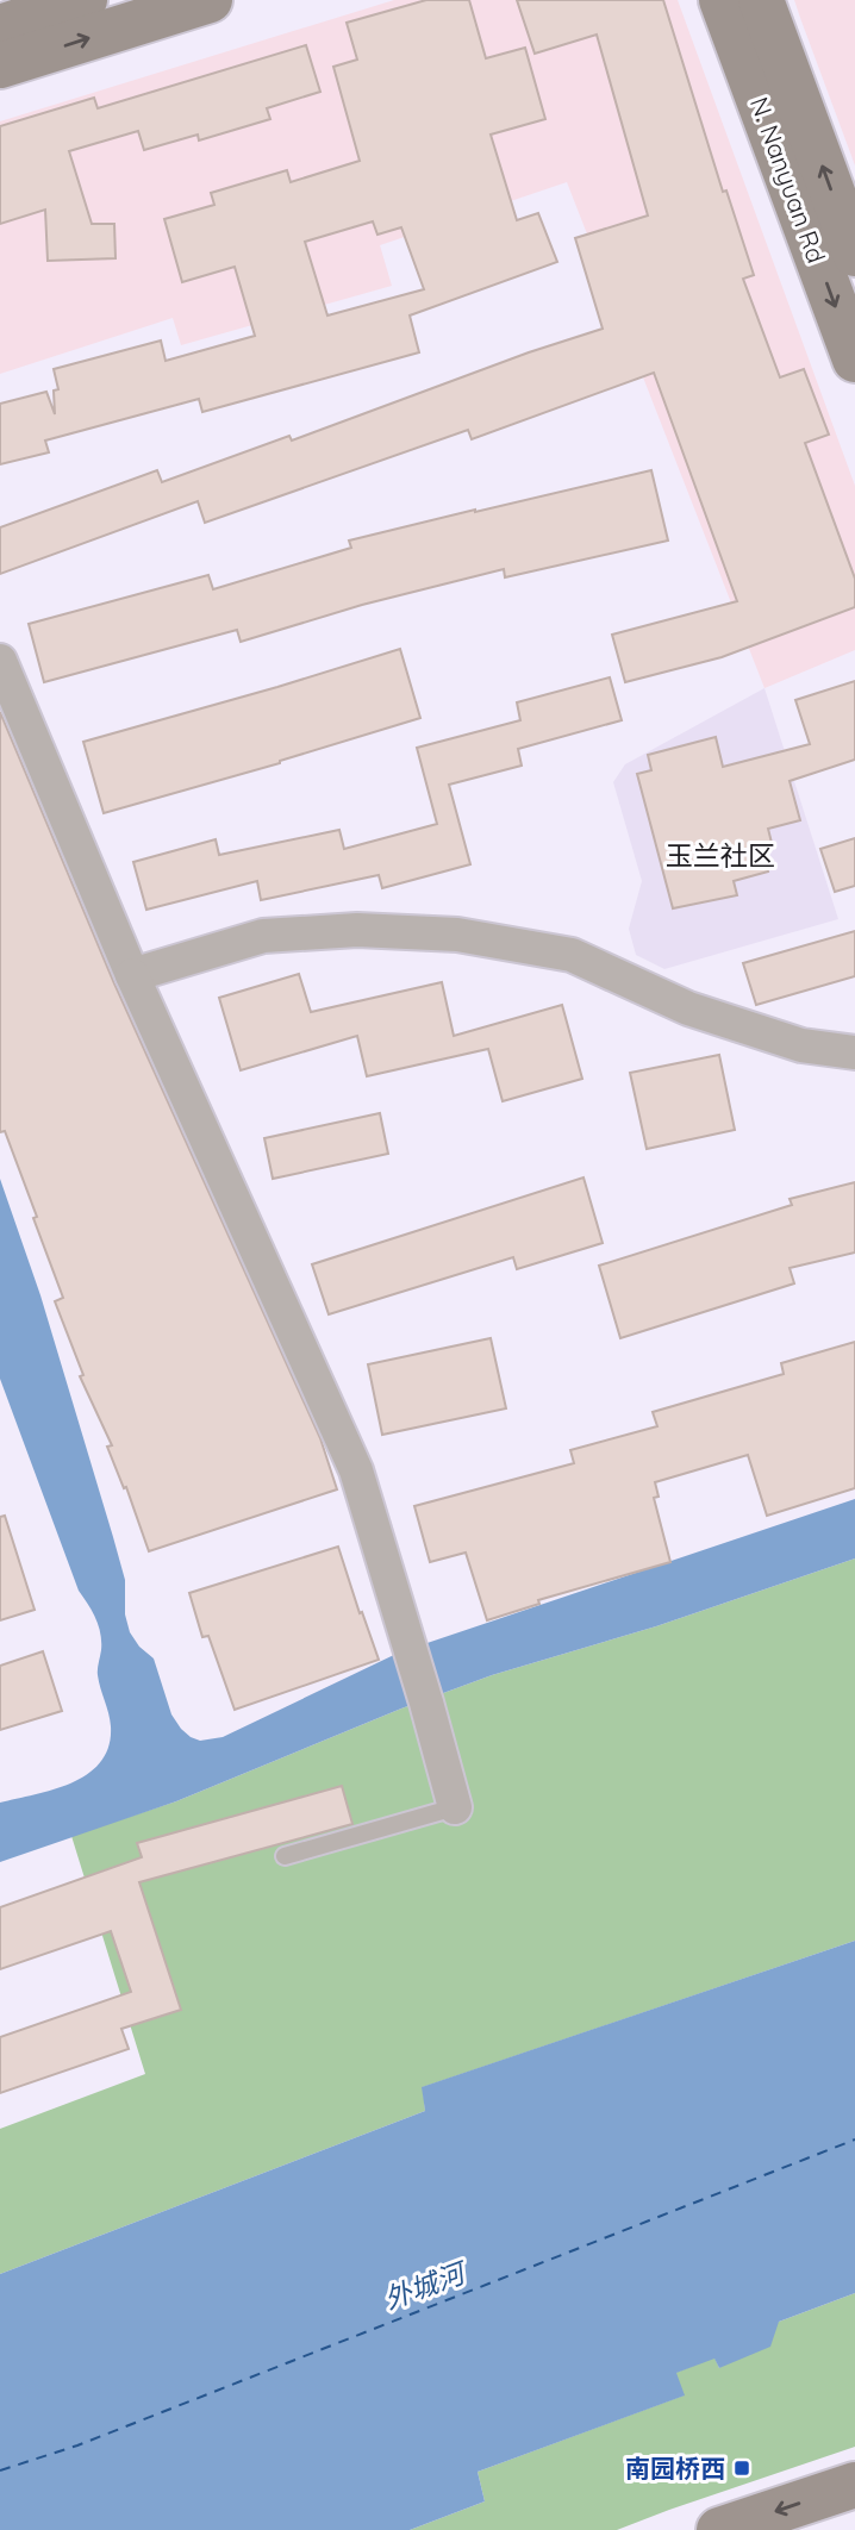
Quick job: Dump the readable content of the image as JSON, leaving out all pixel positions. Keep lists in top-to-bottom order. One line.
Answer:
{"streets":{"main road":["N. Nanyuan Rd"]},"districts":["玉兰社区"],"water":["外城河"],"places":{"transit":["南园桥西"]}}
